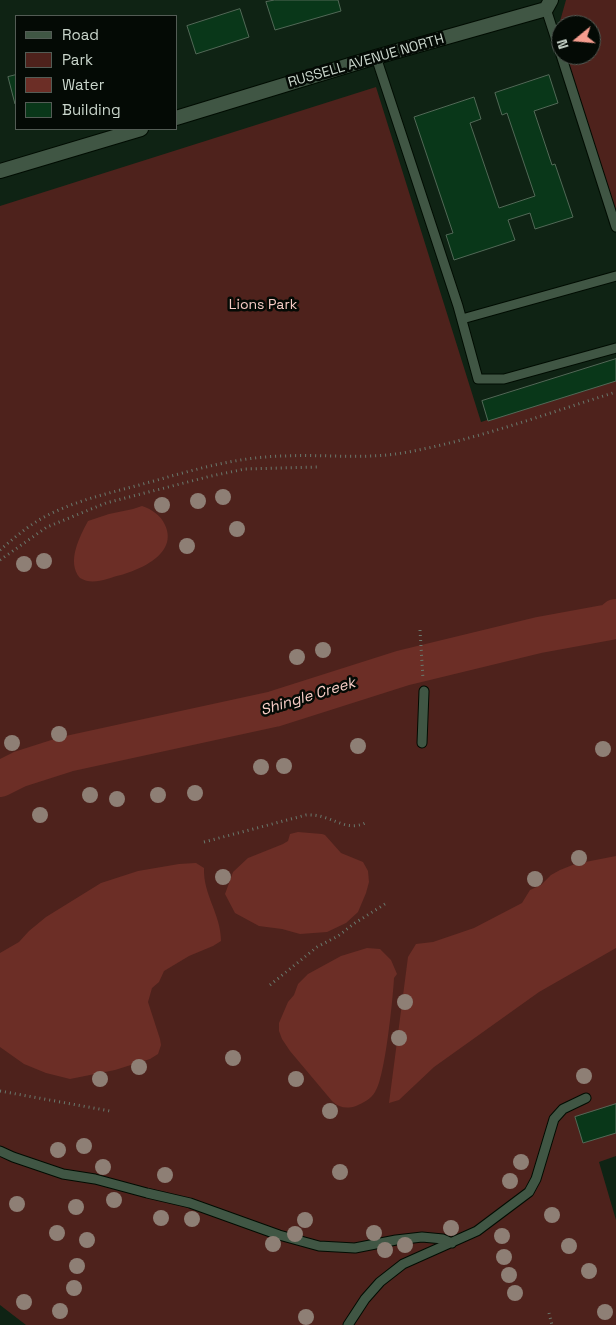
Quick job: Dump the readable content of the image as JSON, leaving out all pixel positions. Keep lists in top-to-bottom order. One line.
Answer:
{"streets":{"street":["RUSSELL AVENUE NORTH"]},"water":["Shingle Creek"],"parks":["Lions Park"],"legend":["Road","Park","Water","Building"],"north":"left"}
